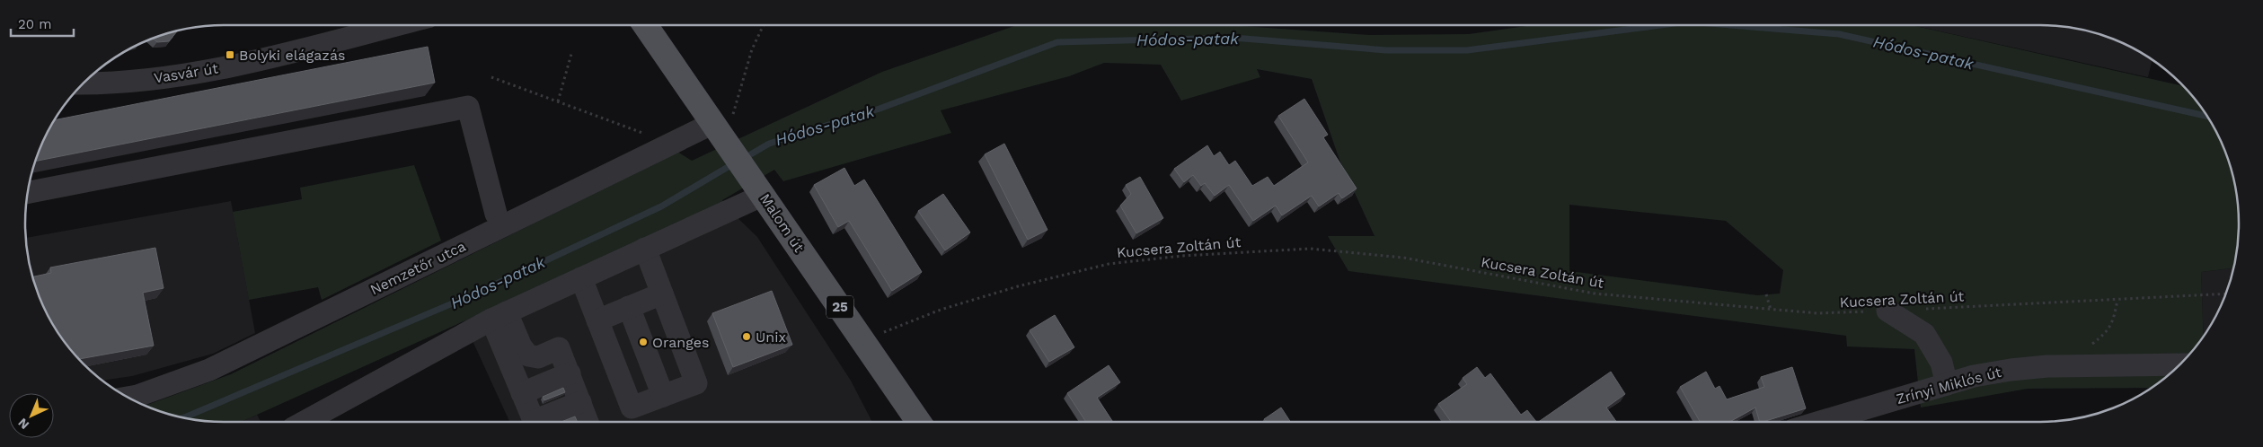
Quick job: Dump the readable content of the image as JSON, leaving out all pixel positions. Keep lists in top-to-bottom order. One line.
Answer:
{"streets":{"main road":["Malom út","25"],"street":["Vasvár út","Nemzetőr utca","Zrínyi Miklós út"],"path":["Kucsera Zoltán út"]},"crossings":[["Malom út","Kucsera Zoltán út"],["Malom út","Nemzetőr utca"]],"water":["Hódos-patak"],"places":{"transit":["Bolyki elágazás"],"other":["Unix","Oranges"]},"scale_bar":"20 m","north":"bottom left"}
